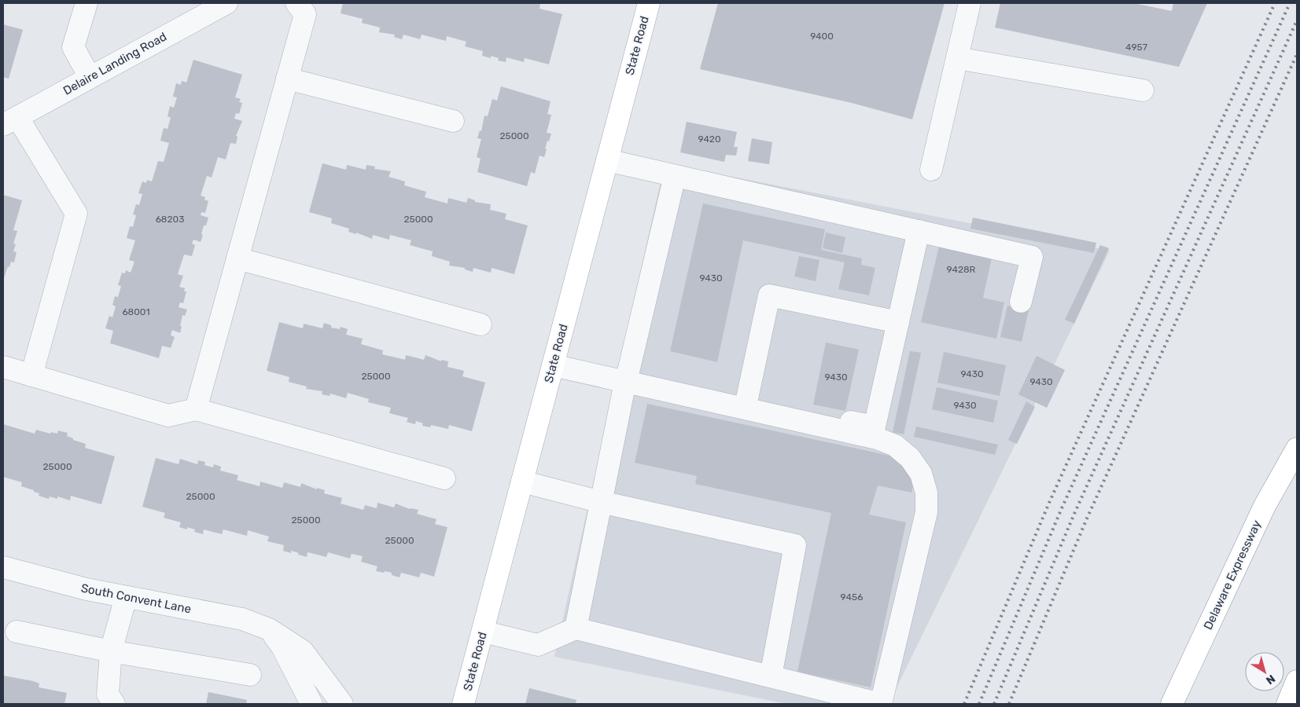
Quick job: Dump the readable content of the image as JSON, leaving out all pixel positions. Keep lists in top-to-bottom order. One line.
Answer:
{"streets":{"main road":["State Road","Delaware Expressway"],"street":["Delaire Landing Road","South Convent Lane"]},"house_numbers":["9400","4957","25000","9420","68203","25000","9428R","9430","68001","9430","25000","9430","9430","9430","25000","25000","25000","25000","9456"],"north":"bottom right"}
